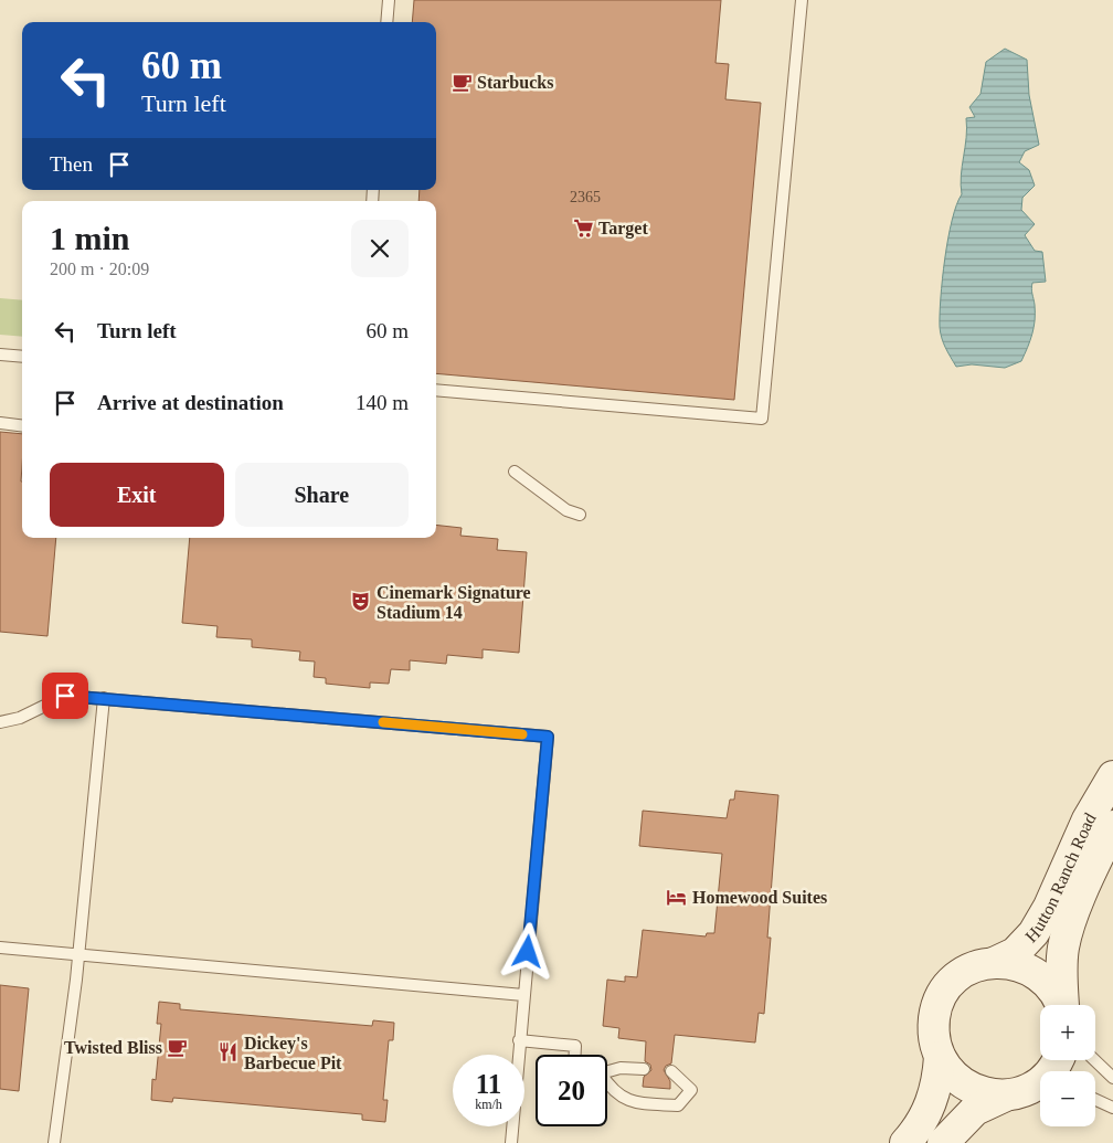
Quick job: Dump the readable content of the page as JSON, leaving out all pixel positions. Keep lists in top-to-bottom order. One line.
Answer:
{"streets":{"main road":["Hutton Ranch Road"]},"places":{"cafe":["Starbucks","Twisted Bliss"],"supermarket":["Target"],"theatre":["Cinemark Signature Stadium 14"],"hotel":["Homewood Suites"],"restaurant":["Dickey's Barbecue Pit"]},"house_numbers":["2365"],"page":{"turn":["60 m","Turn left"],"then":"Then","heading":["1 min","200 m · 20:09"],"list":[{"name":"Turn left","value":"60 m"},{"name":"Arrive at destination","value":"140 m"}],"buttons":["Exit","Share"],"map_buttons":["+","−"],"speed":"11 km/h","limit":"20"}}
